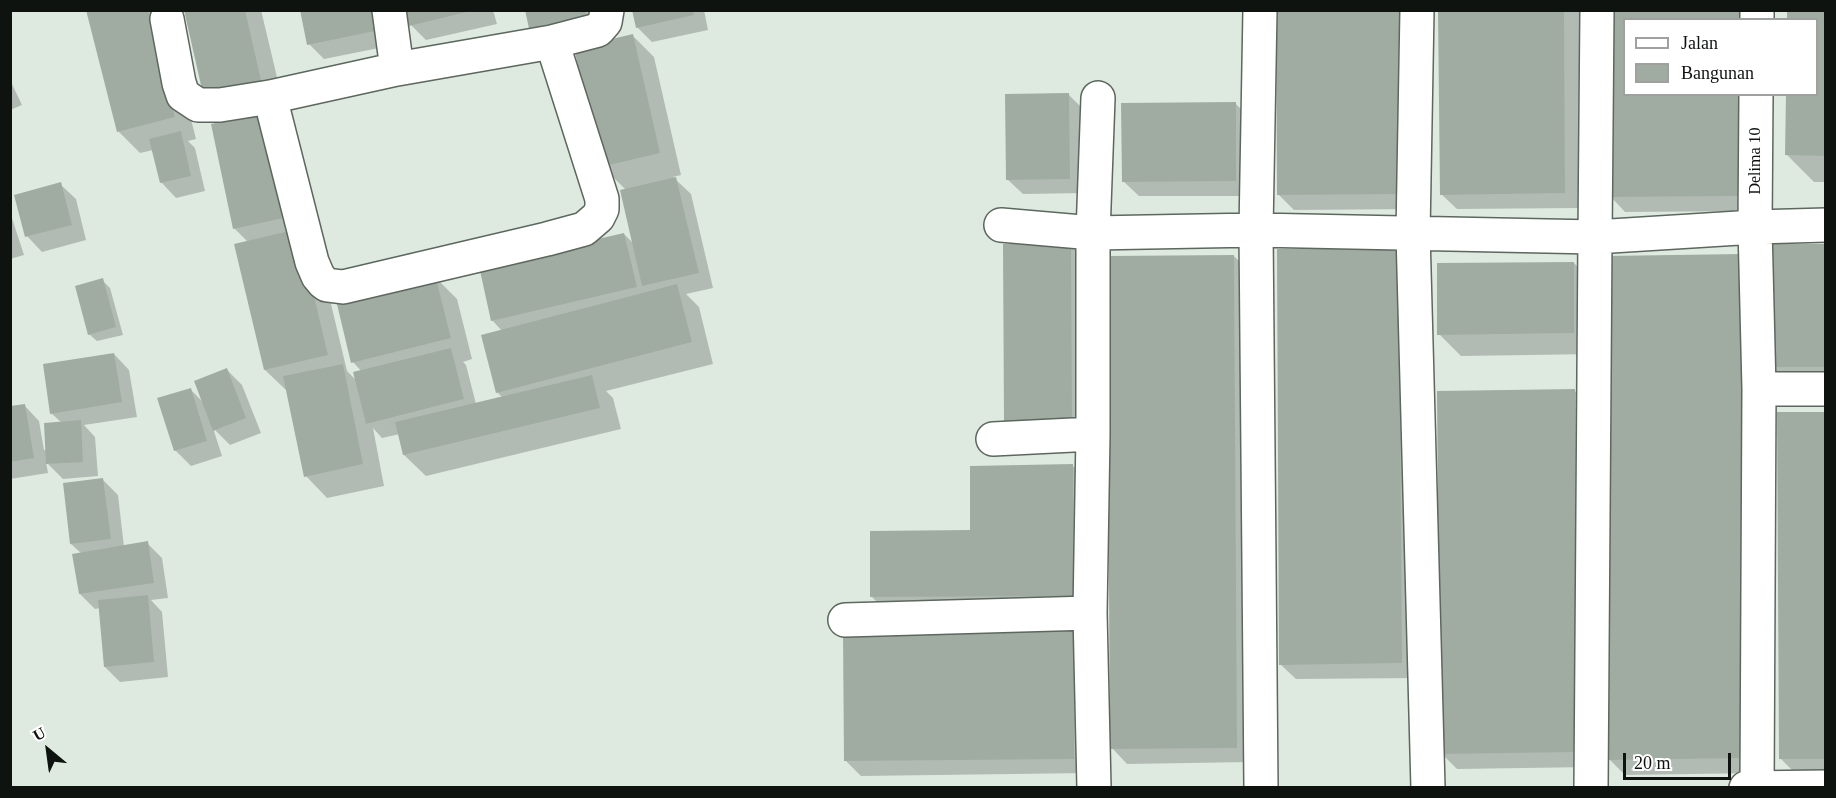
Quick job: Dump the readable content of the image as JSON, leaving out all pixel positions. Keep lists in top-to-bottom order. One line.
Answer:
{"streets":{"street":["Delima 10"]},"legend":["Jalan","Bangunan"],"scale_bar":"20 m","north":"top left"}
